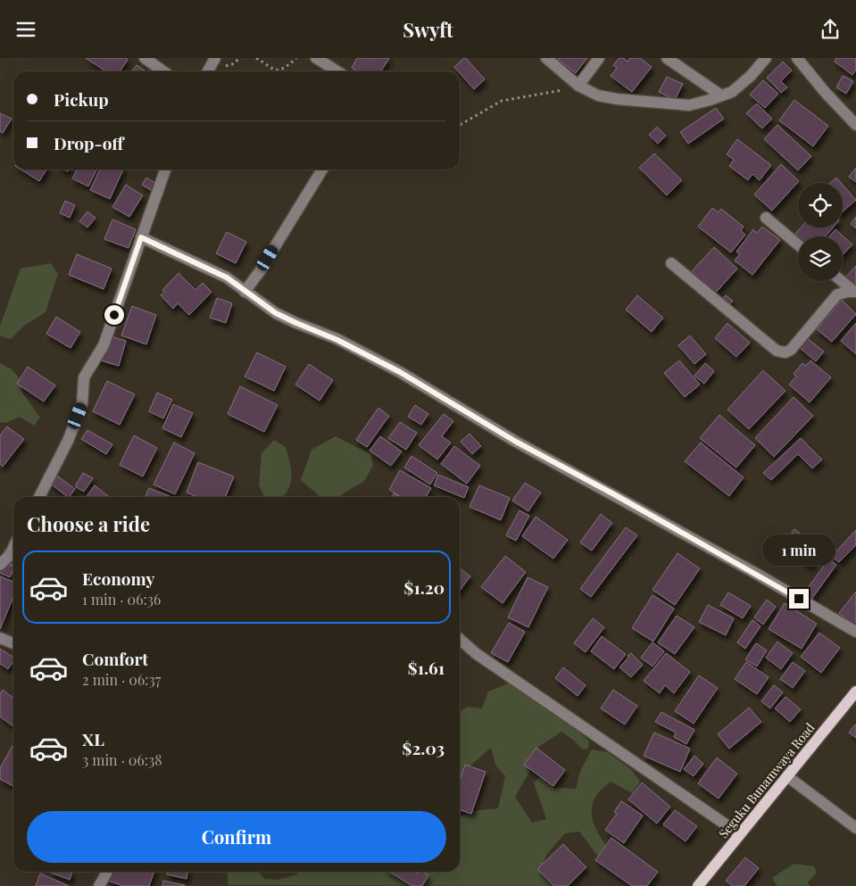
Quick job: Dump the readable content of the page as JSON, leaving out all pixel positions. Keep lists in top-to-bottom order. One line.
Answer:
{"streets":{"main road":["Seguku Bunamwaya Road"]},"page":{"header":"Swyft","banner":["Pickup","Drop-off"],"heading":"Choose a ride","bubble":"1 min","list":[{"name":"Economy","note":"1 min · 06:36","value":"$1.20"},{"name":"Comfort","note":"2 min · 06:37","value":"$1.61"},{"name":"XL","note":"3 min · 06:38","value":"$2.03"}],"buttons":"Confirm"}}
